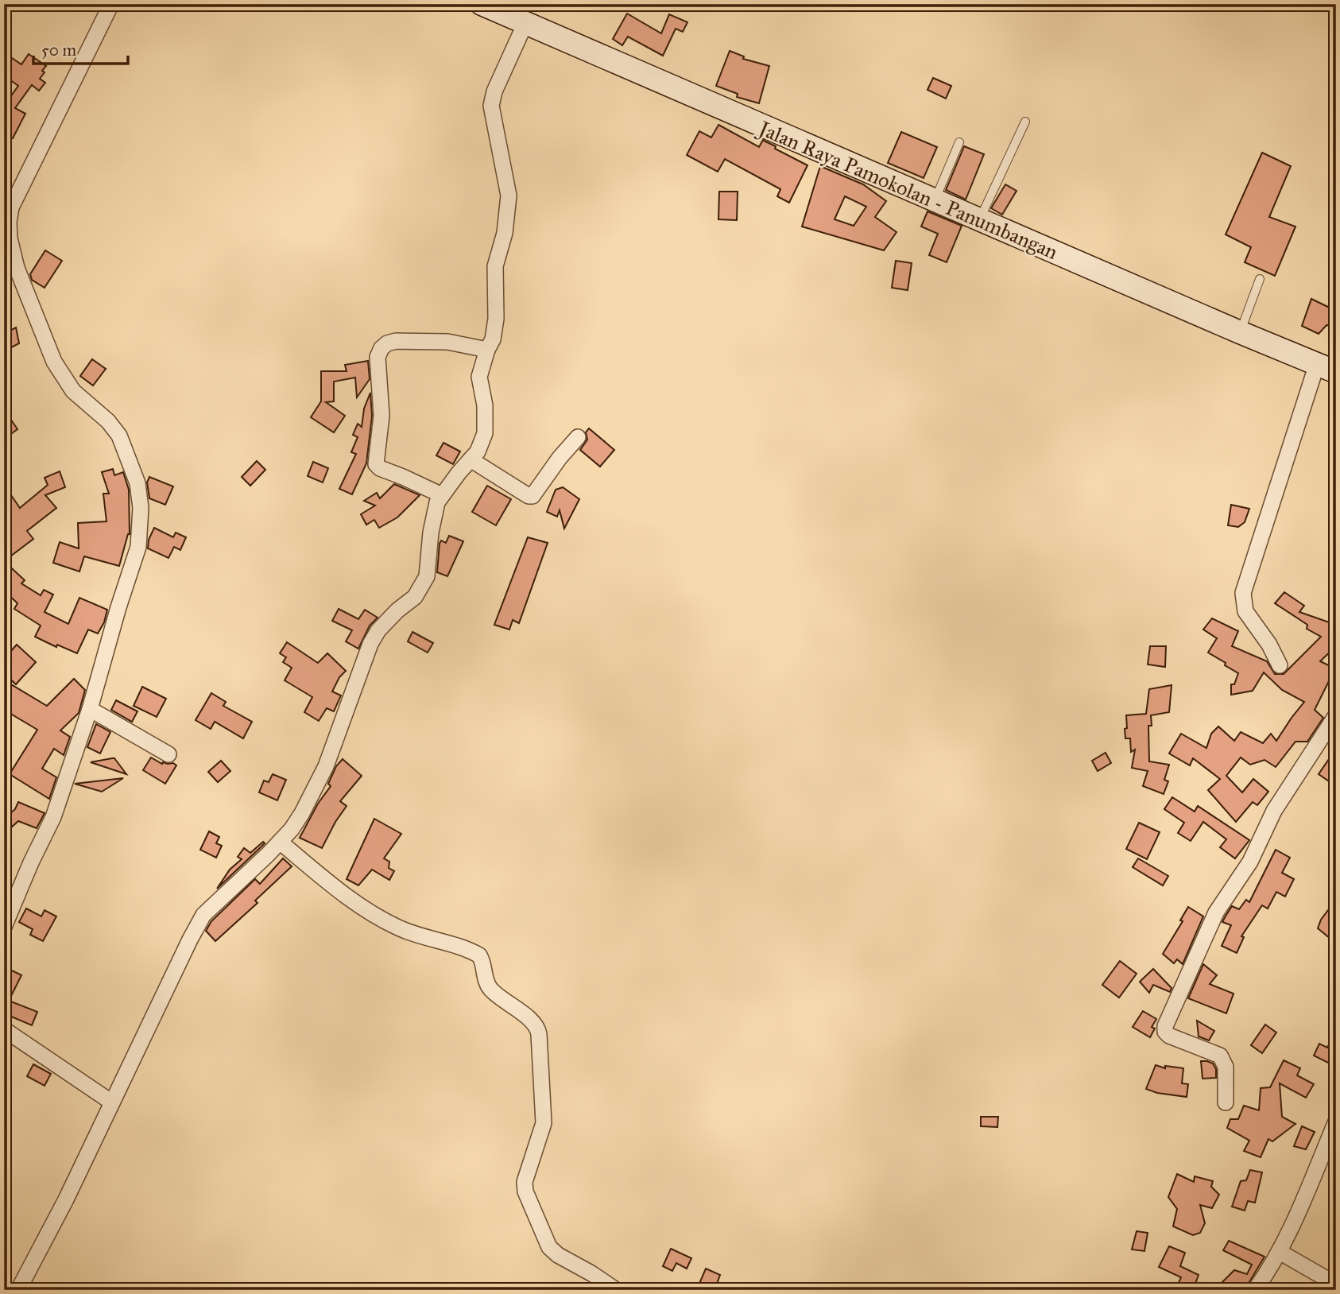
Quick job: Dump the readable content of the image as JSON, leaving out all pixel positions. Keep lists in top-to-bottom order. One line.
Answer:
{"streets":{"main road":["Jalan Raya Pamokolan - Panumbangan"]},"scale_bar":"50 m"}
